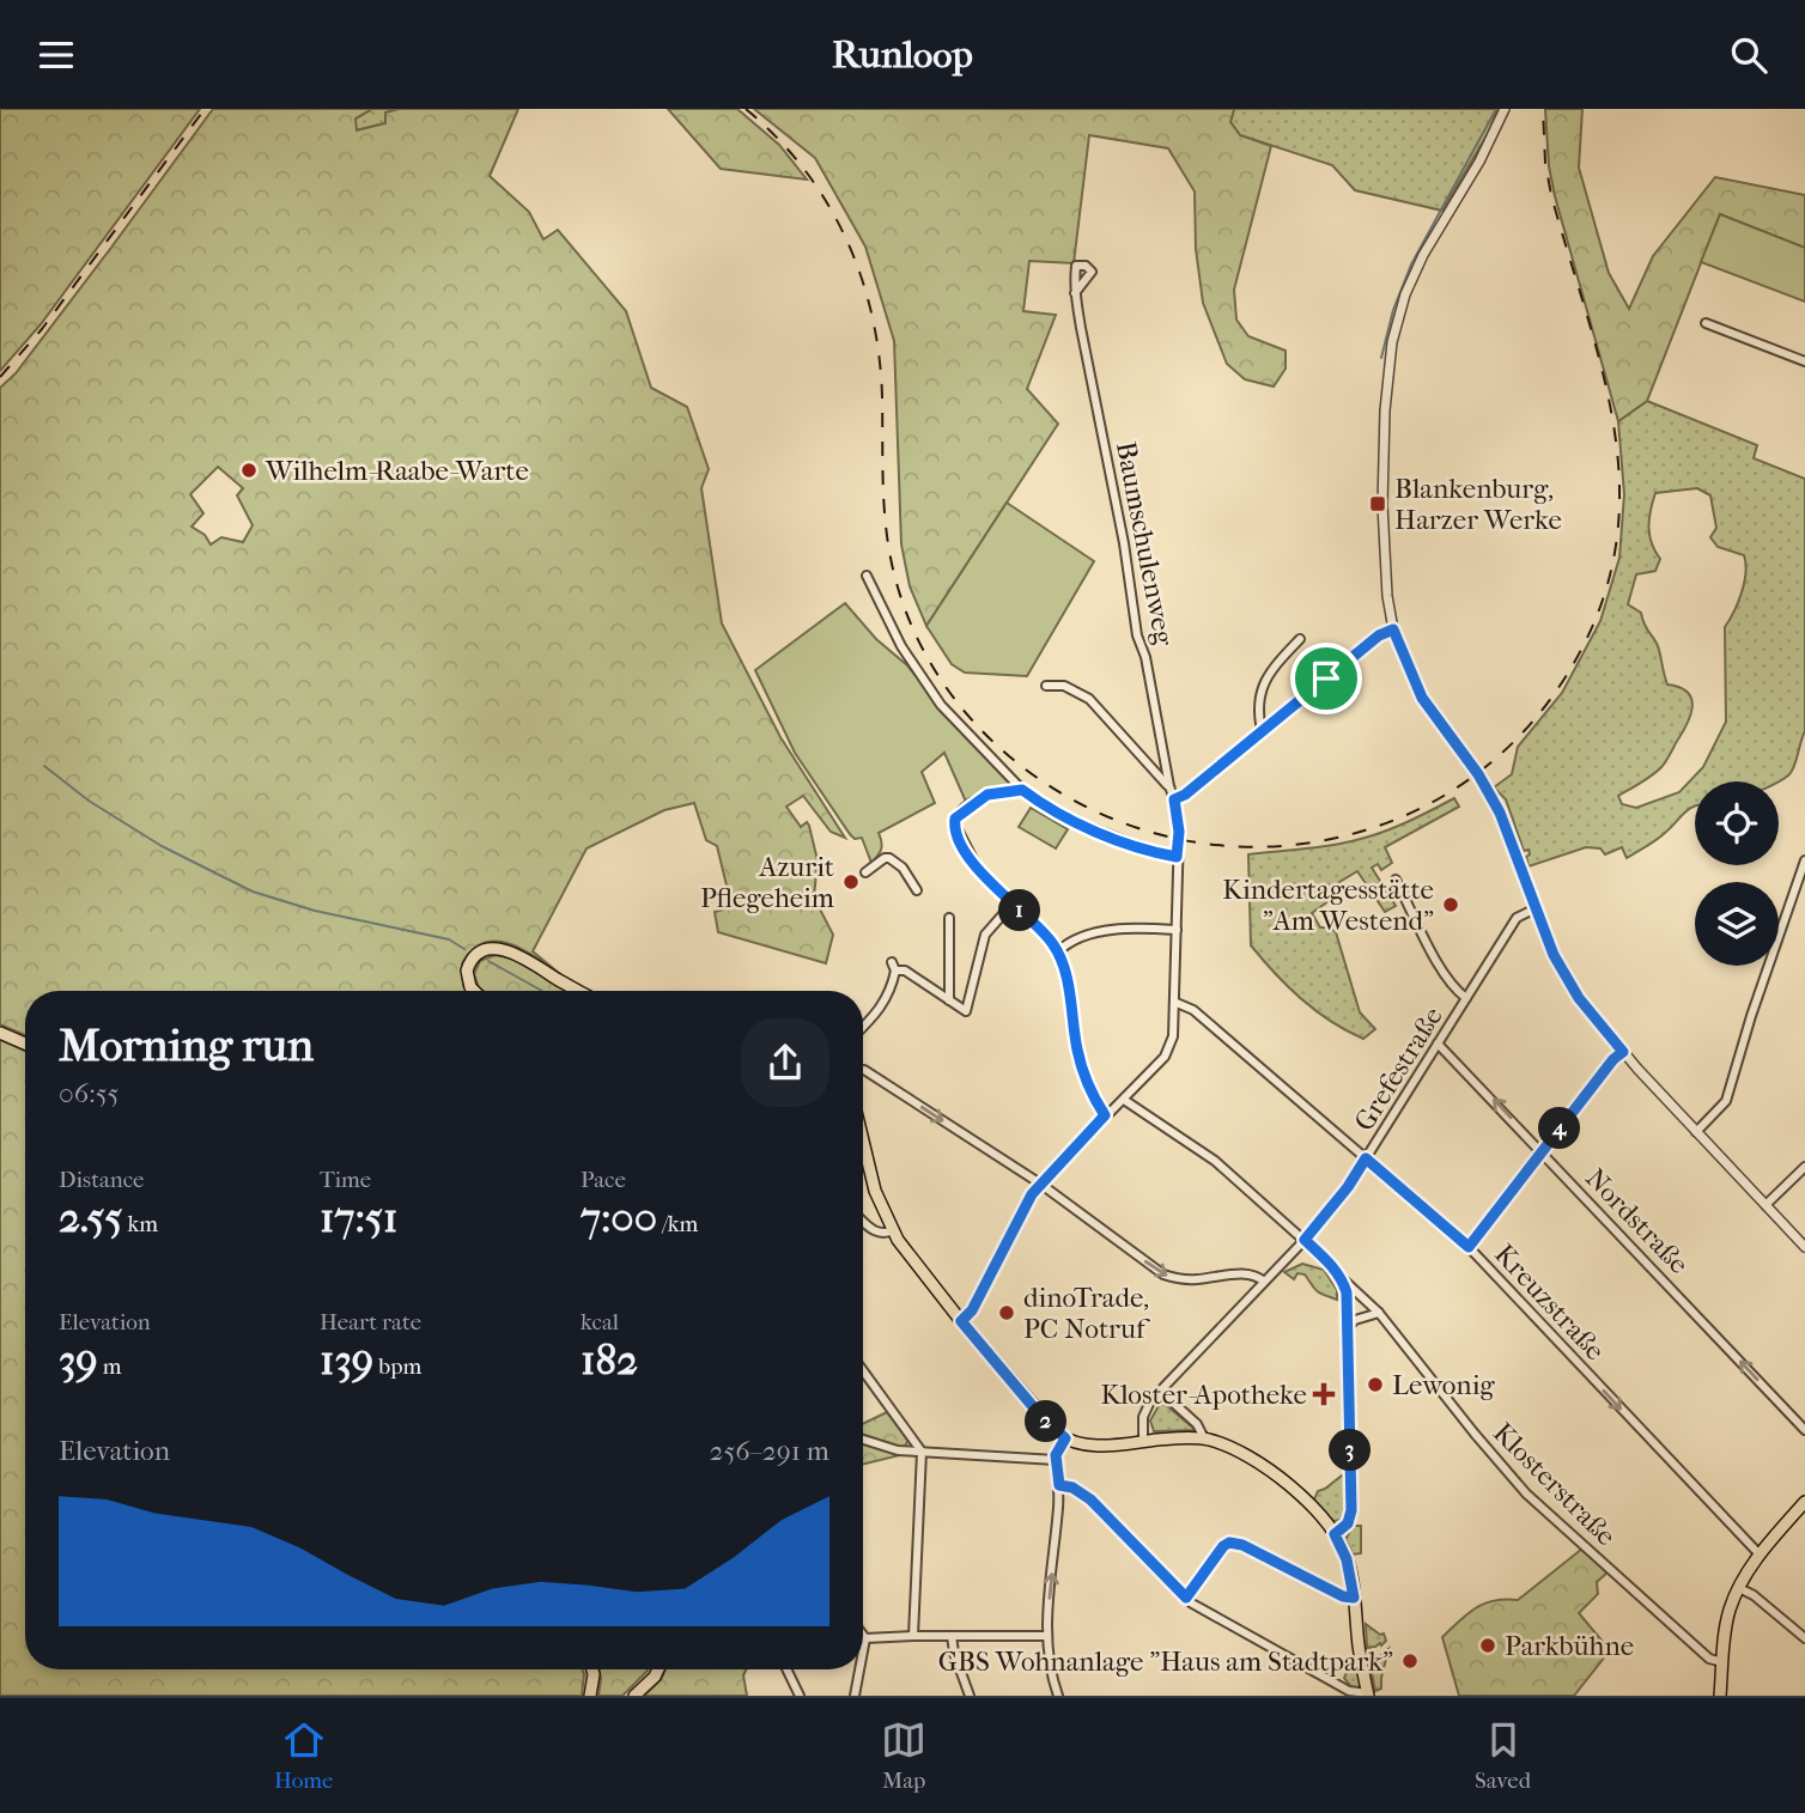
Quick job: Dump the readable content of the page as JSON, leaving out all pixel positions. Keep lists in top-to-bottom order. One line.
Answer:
{"streets":{"street":["Baumschulenweg","Grefestraße","Nordstraße","Kreuzstraße","Klosterstraße"]},"crossings":[["Baumschulenweg","Kreuzstraße"],["Baumschulenweg","Klosterstraße"],["Grefestraße","Nordstraße"],["Grefestraße","Kreuzstraße"],["Grefestraße","Klosterstraße"]],"one_way":["Nordstraße","Kreuzstraße"],"places":{"other":["Wilhelm-Raabe-Warte","Azurit Pflegeheim","Kindertagesstätte \"Am Westend\"","dinoTrade, PC Notruf","Lewonig","Parkbühne","GBS Wohnanlage \"Haus am Stadtpark\""],"transit":["Blankenburg, Harzer Werke"],"health":["Kloster-Apotheke"]},"page":{"header":"Runloop","pins":["1","4","2","3"],"heading":["Morning run","06:55"],"stats":[["Distance","2.55 km"],["Time","17:51"],["Pace","7:00 /km"],["Elevation","39 m"],["Heart rate","139 bpm"],["kcal","182"]],"chart":["Elevation","256–291 m"],"tabs":["Home","Map","Saved"]}}
